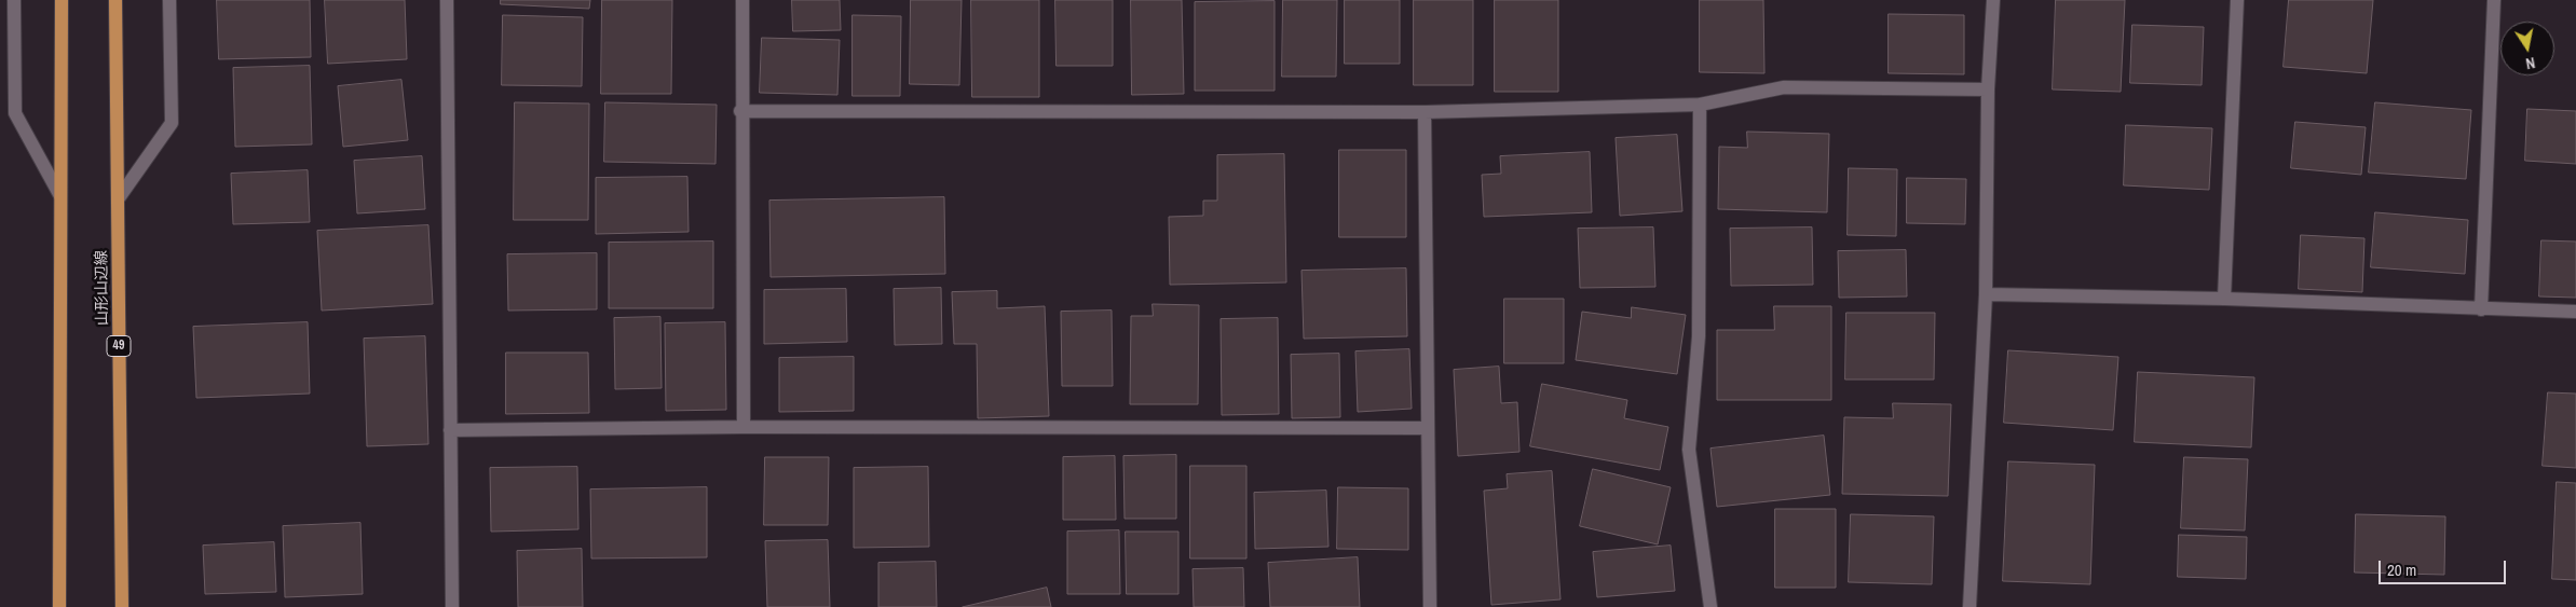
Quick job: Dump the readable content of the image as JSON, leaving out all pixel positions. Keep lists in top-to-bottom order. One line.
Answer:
{"streets":{"main road":["山形山辺線","49"]},"scale_bar":"20 m","north":"bottom"}
